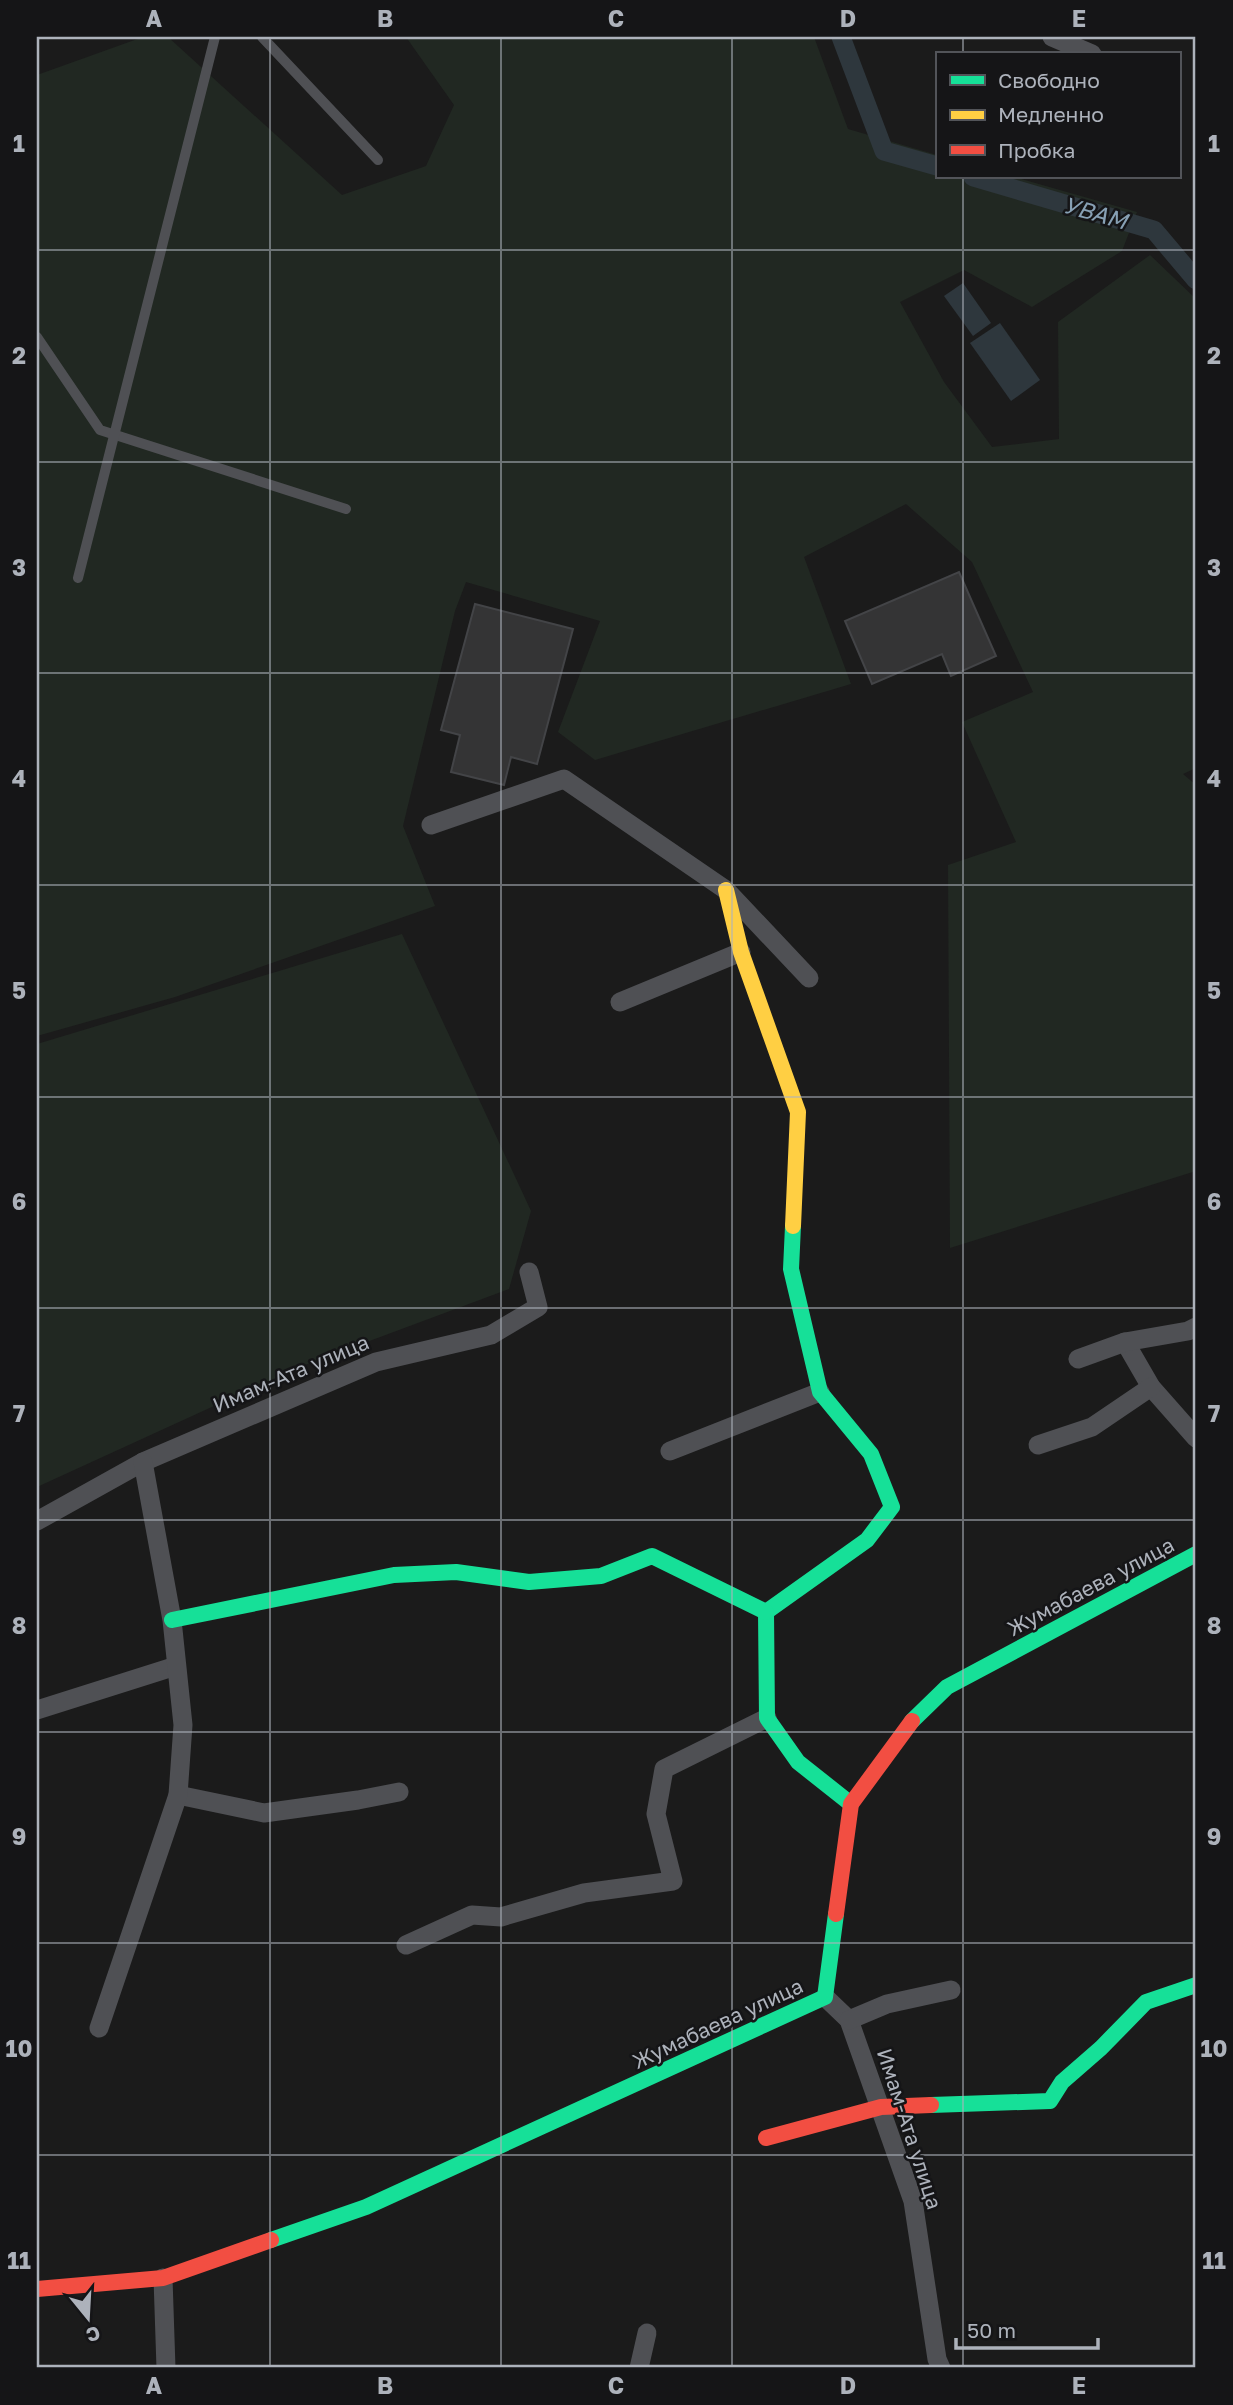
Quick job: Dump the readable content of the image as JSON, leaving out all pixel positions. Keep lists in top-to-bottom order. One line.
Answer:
{"streets":{"street":["Имам-Ата улица","Жумабаева улица"]},"crossings":[["Имам-Ата улица","Жумабаева улица"]],"water":["УВАМ"],"legend":["Свободно","Медленно","Пробка"],"scale_bar":"50 m","north":"bottom","grid":{"columns":["A","B","C","D","E"],"rows":["1","2","3","4","5","6","7","8","9","10","11"]}}
